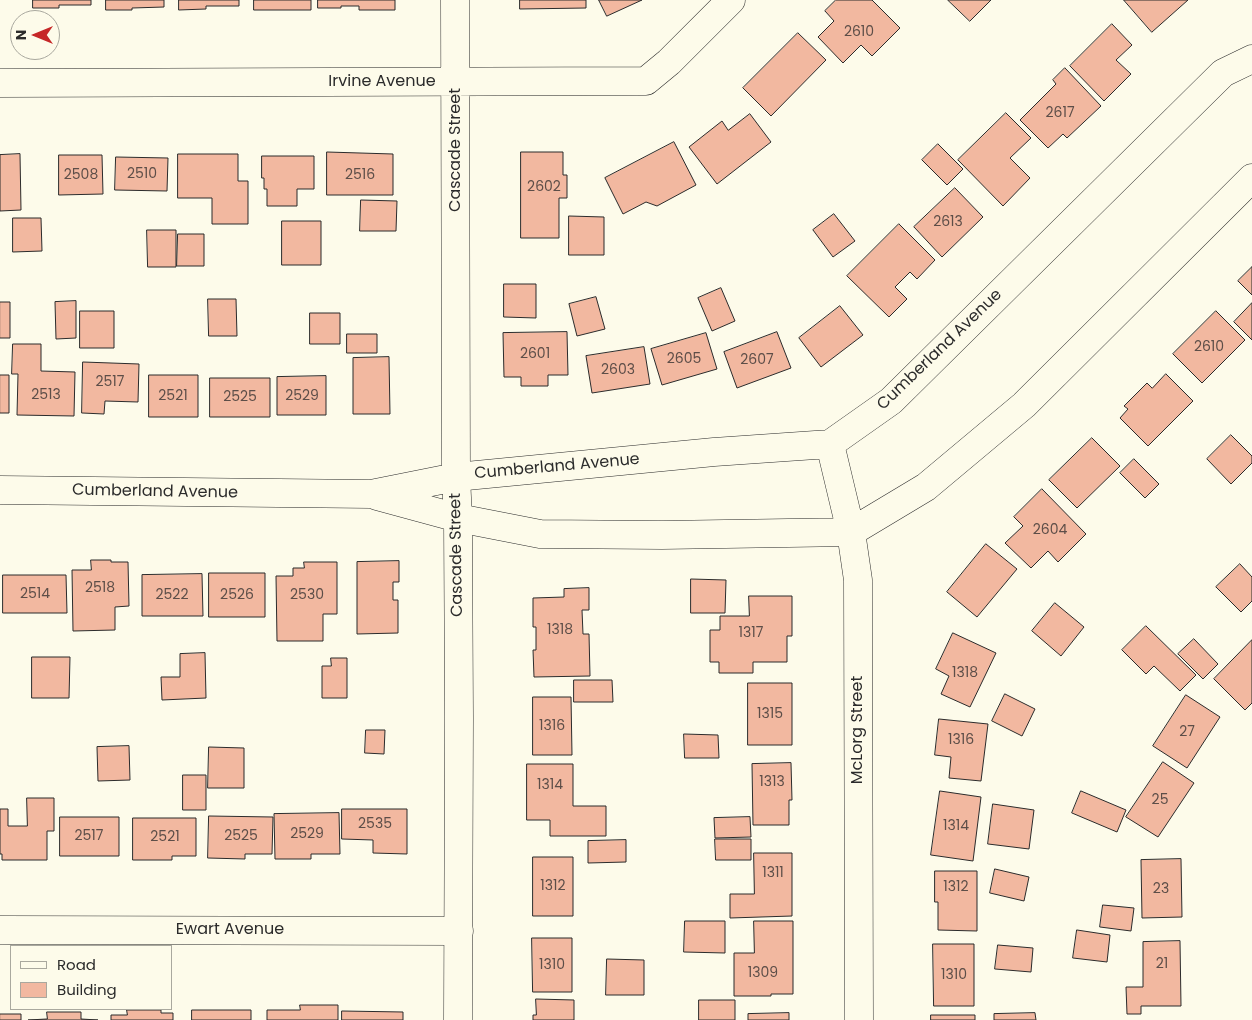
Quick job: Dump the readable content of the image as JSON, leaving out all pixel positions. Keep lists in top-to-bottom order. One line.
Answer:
{"streets":{"street":["Irvine Avenue","Cascade Street","Cumberland Avenue","McLorg Street","Ewart Avenue"]},"crossings":[["Irvine Avenue","Cascade Street"],["Cascade Street","Cumberland Avenue"],["Cascade Street","Ewart Avenue"],["Cumberland Avenue","McLorg Street"]],"house_numbers":["2610","2617","2510","2508","2516","2602","2613","2610","2601","2605","2607","2603","2517","2513","2521","2529","2525","2604","2518","2514","2522","2526","2530","1318","1317","1318","1315","1316","27","1316","1313","1314","25","2535","1314","2529","2517","2525","2521","1311","1312","1312","23","21","1310","1309","1310"],"legend":["Road","Building"],"north":"left"}
